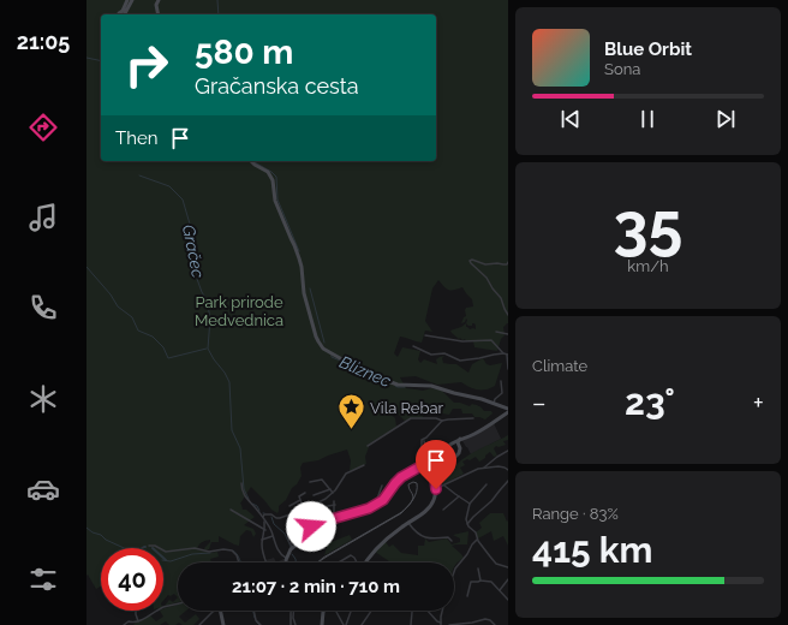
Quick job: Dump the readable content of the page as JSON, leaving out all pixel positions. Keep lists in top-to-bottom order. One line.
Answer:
{"water":["Gračec","Bliznec"],"parks":["Park prirode Medvednica"],"places":{"place":["Vila Rebar"]},"page":{"tabs":"21:05","turn":["580 m","Gračanska cesta"],"song":["Blue Orbit","Sona"],"then":"Then","tile":[["35","km/h"],"Climate",["Range · 83%","415 km"]],"heat":["−","23°","+"],"limit":"40","trip":"21:07 · 2 min · 710 m"}}
